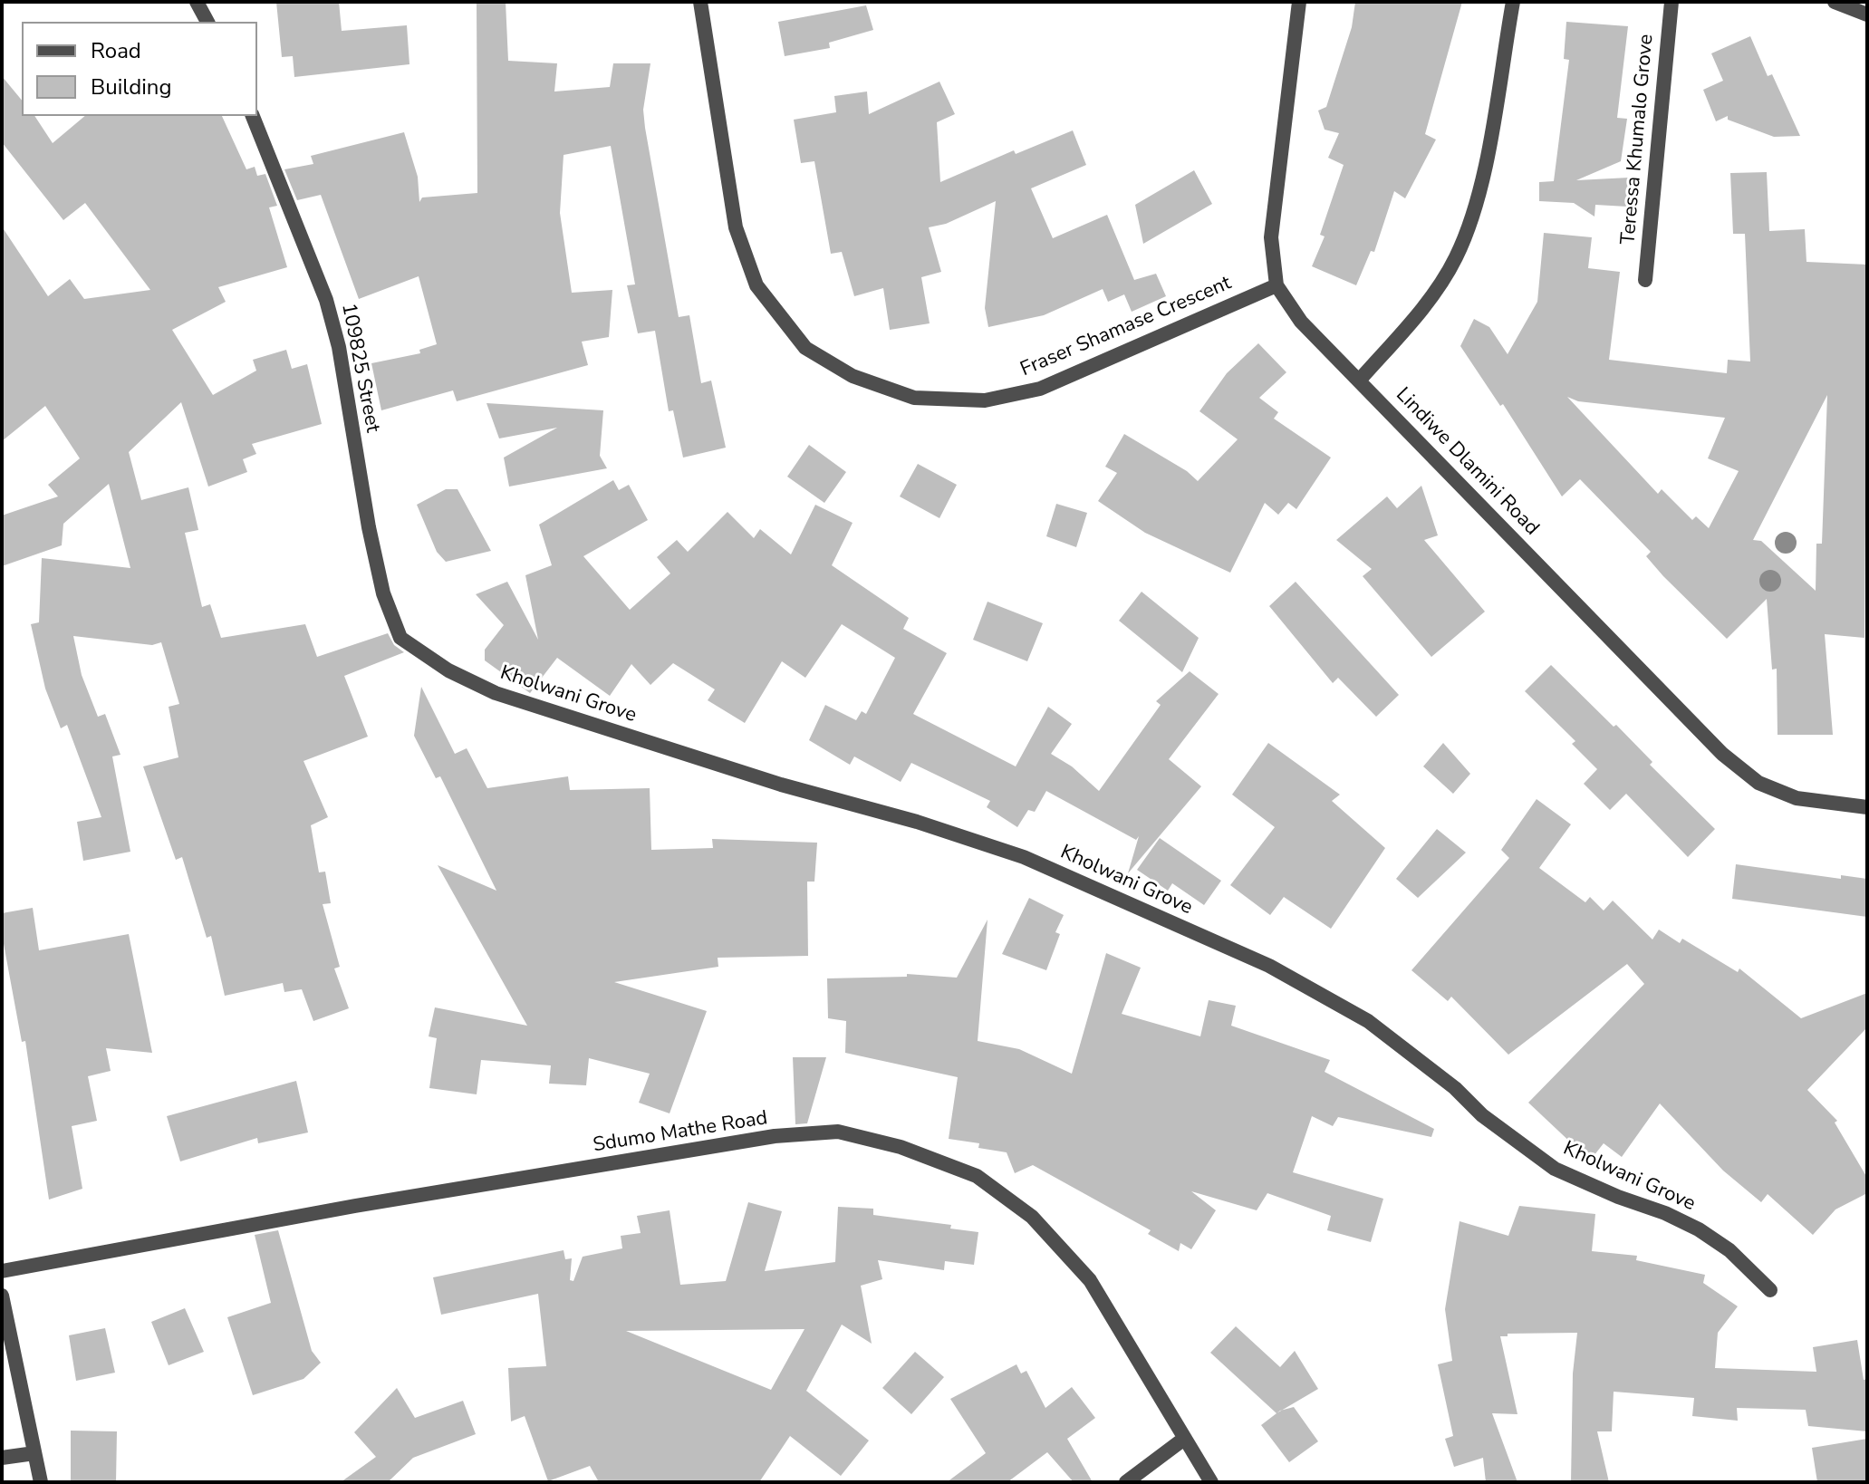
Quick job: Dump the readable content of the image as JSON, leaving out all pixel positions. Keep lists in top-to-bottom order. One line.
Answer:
{"streets":{"street":["Teressa Khumalo Grove","Fraser Shamase Crescent","109825 Street","Lindiwe Dlamini Road","Kholwani Grove","Sdumo Mathe Road"]},"crossings":[["Fraser Shamase Crescent","Lindiwe Dlamini Road"],["109825 Street","Kholwani Grove"]],"legend":["Road","Building"]}
